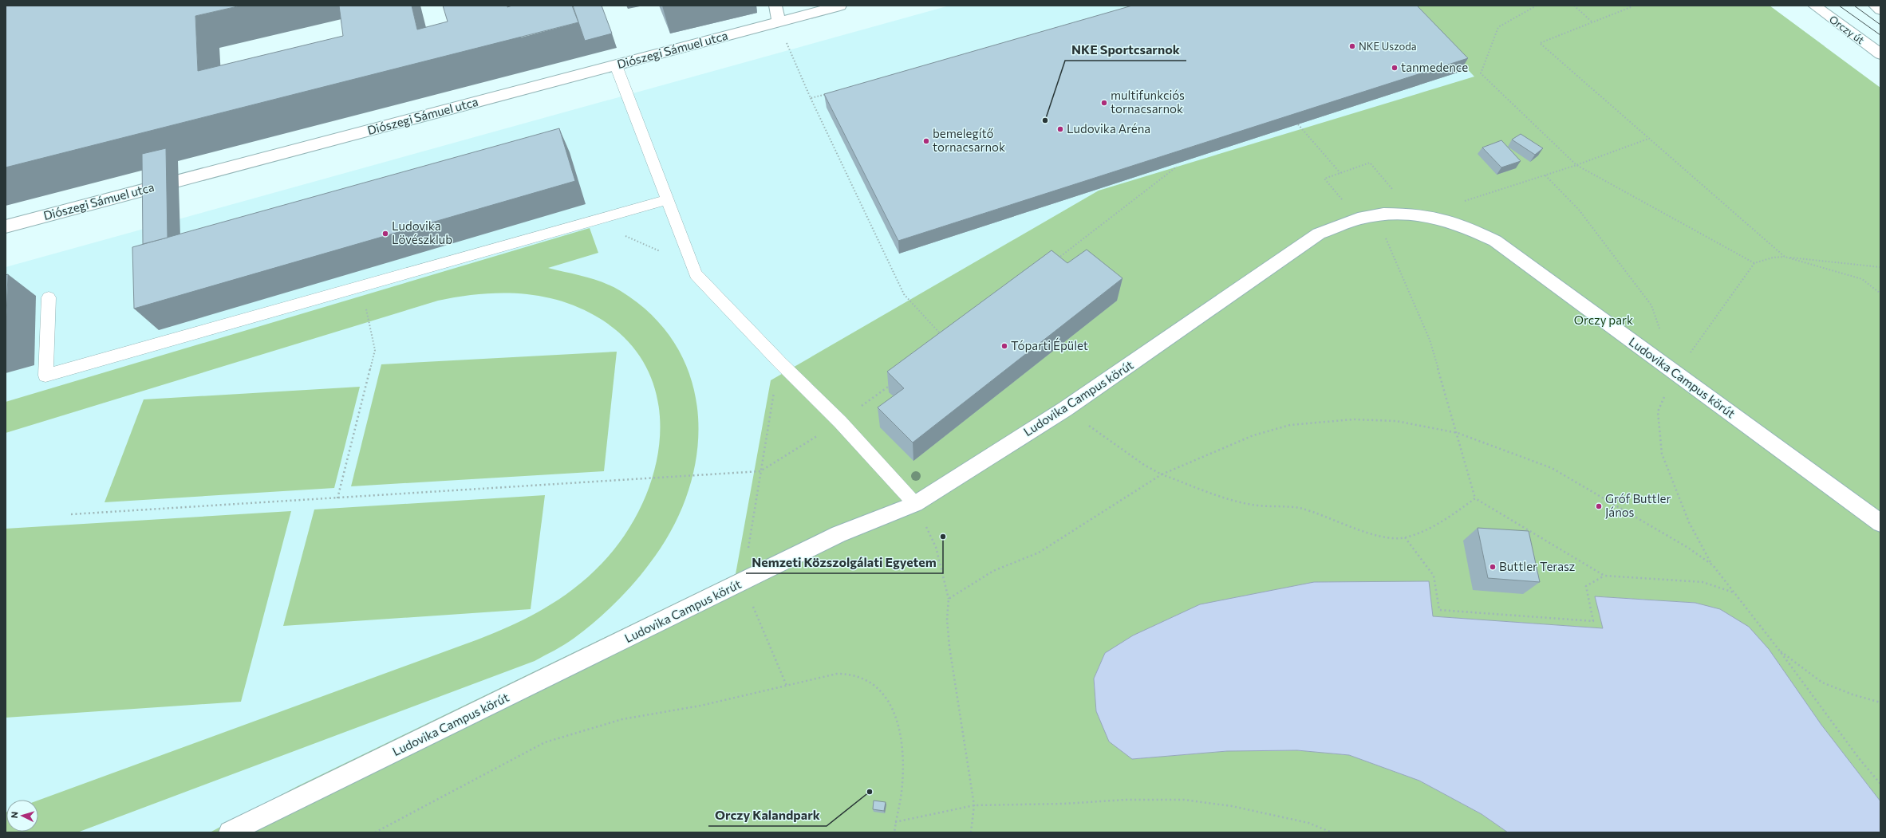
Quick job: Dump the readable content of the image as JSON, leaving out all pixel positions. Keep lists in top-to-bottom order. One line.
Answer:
{"streets":{"street":["Orczy út","Diószegi Sámuel utca","Ludovika Campus körút"]},"parks":["Orczy park"],"places":["NKE Uszoda","tanmedence","multifunkciós tornacsarnok","NKE Sportcsarnok","Ludovika Aréna","bemelegítő tornacsarnok","Ludovika Lövészklub","Tóparti Épület","Gróf Buttler János","Nemzeti Közszolgálati Egyetem","Buttler Terasz","Orczy Kalandpark"],"north":"left"}
